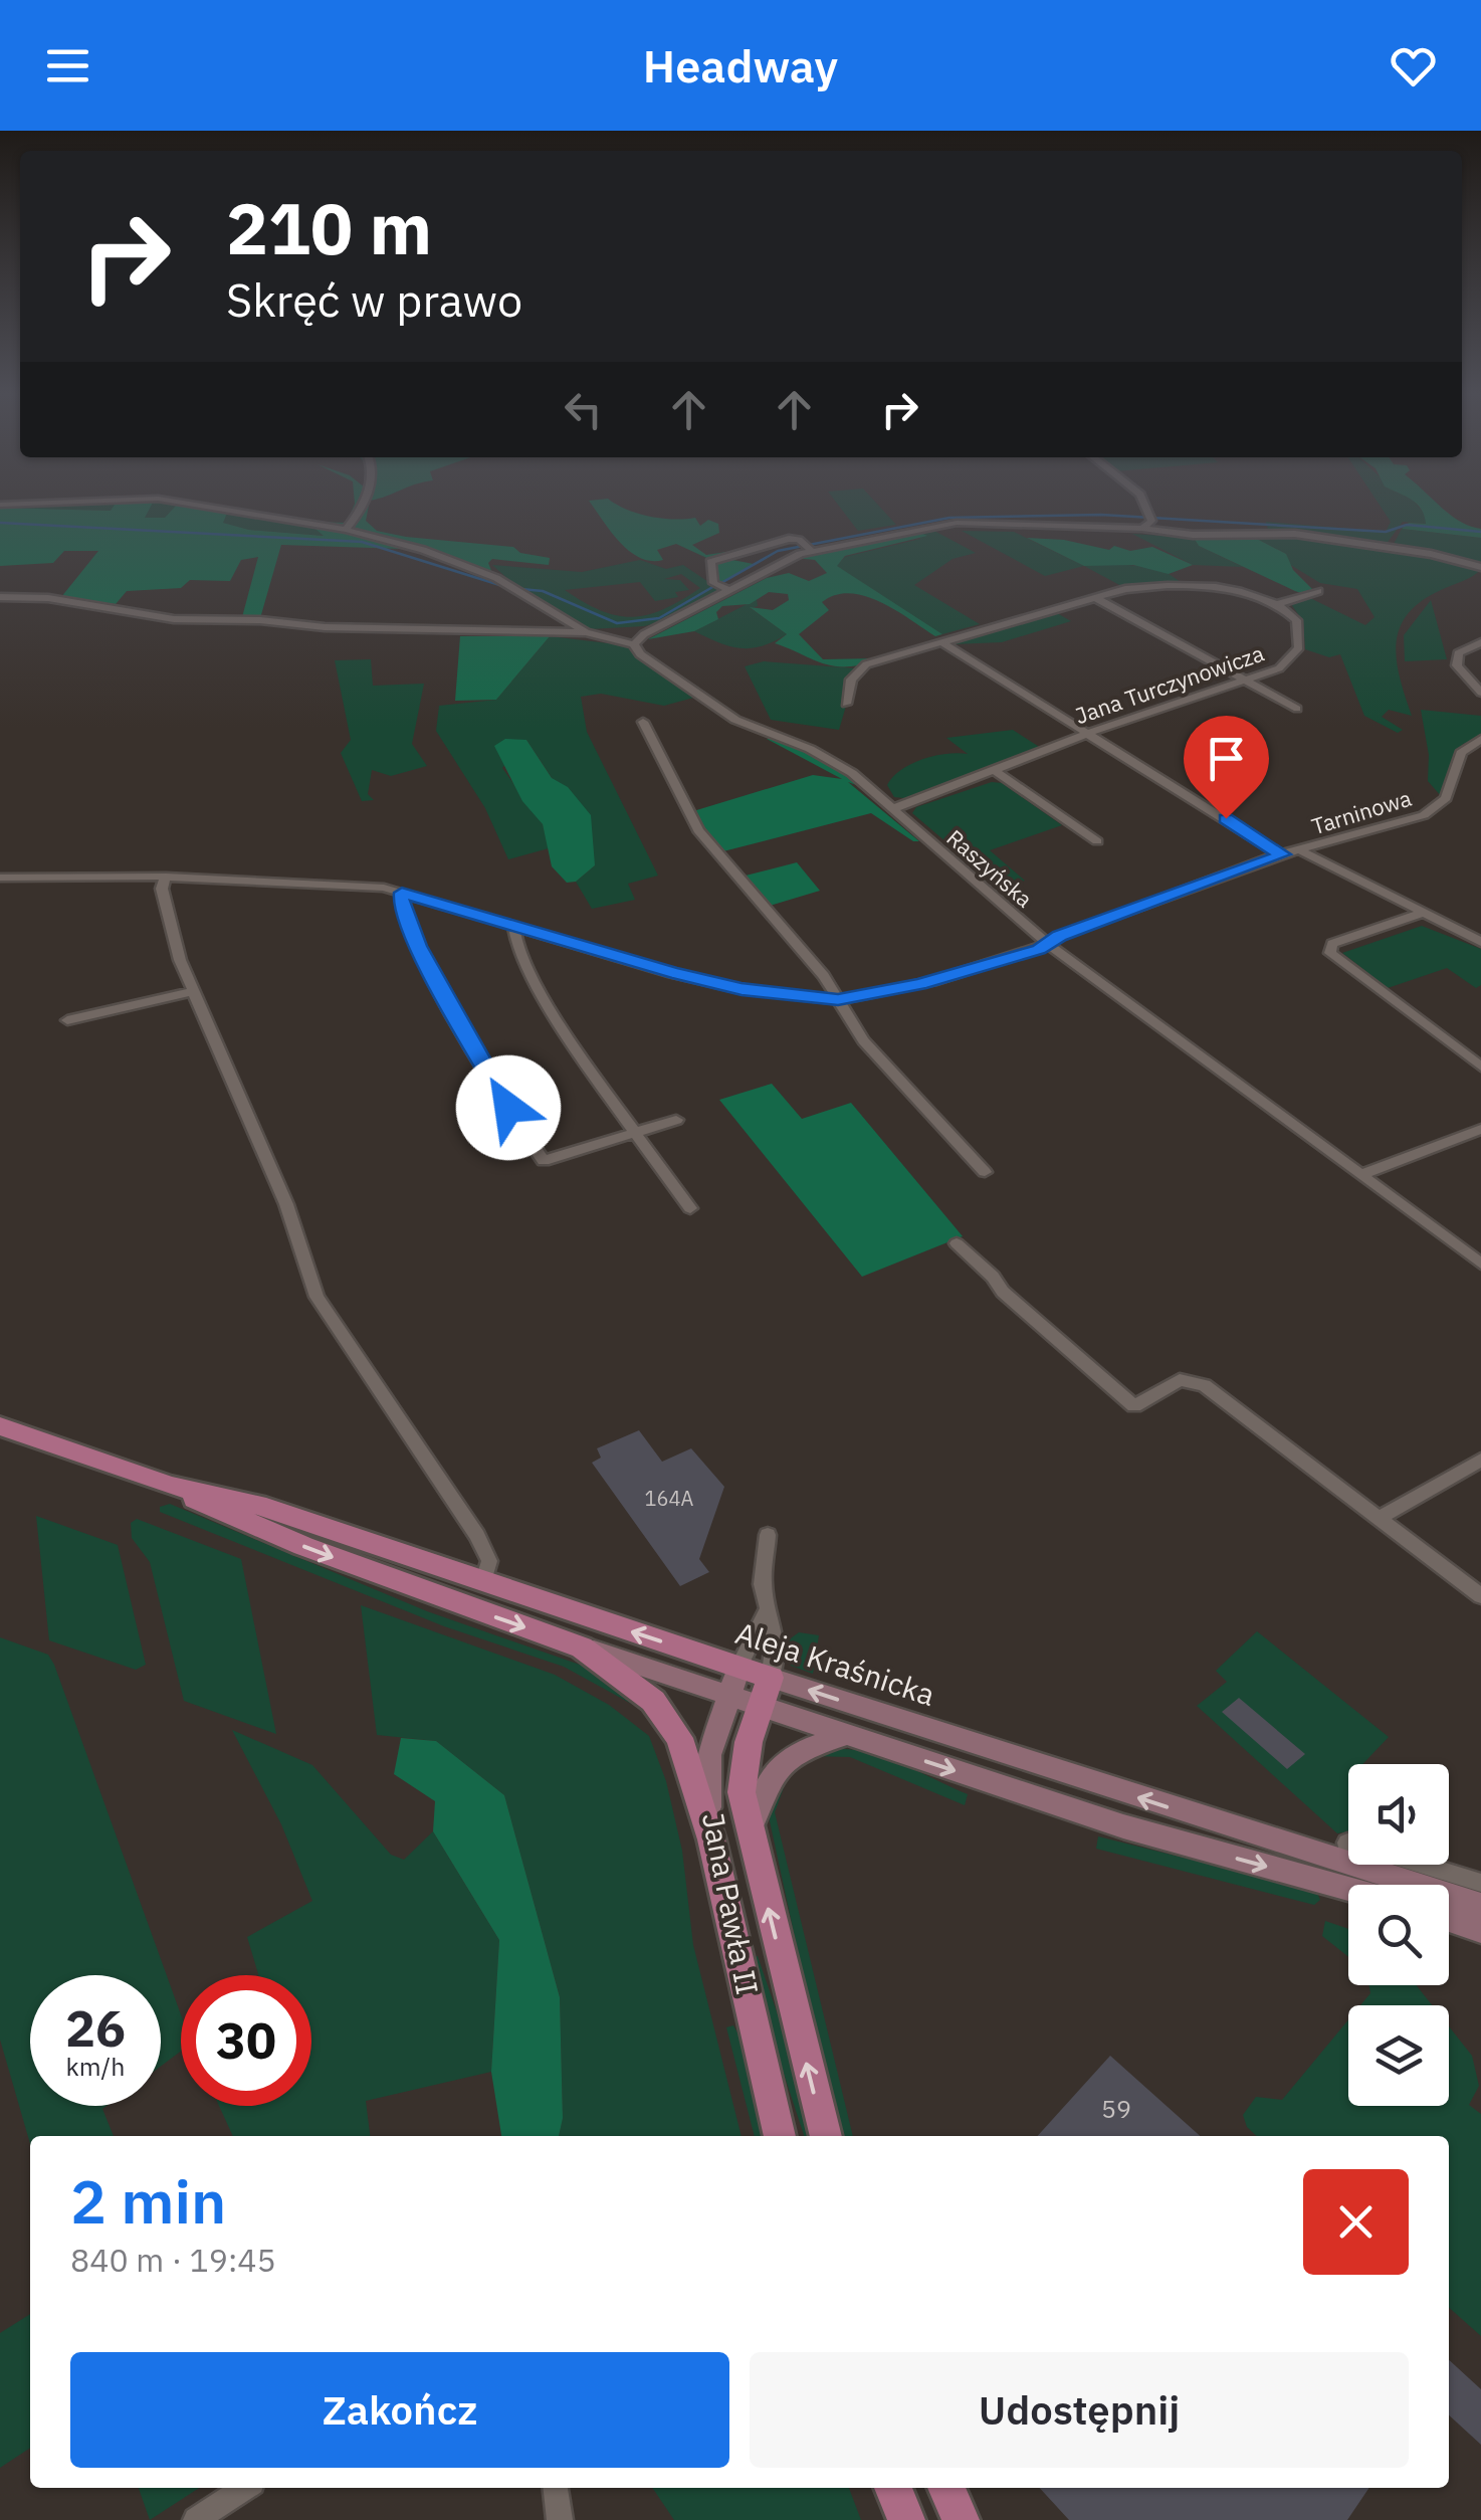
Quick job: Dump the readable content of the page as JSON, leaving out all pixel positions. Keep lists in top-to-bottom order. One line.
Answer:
{"streets":{"main road":["Aleja Kraśnicka","Jana Pawła II"],"street":["Jana Turczynowicza","Tarninowa","Raszyńska"]},"crossings":[["Jana Turczynowicza","Raszyńska"],["Tarninowa","Raszyńska"],["Aleja Kraśnicka","Jana Pawła II"]],"house_numbers":["164A","59"],"page":{"header":"Headway","turn":["210 m","Skręć w prawo"],"speed":"26 km/h","limit":"30","heading":["2 min","840 m · 19:45"],"buttons":["Zakończ","Udostępnij"]}}
